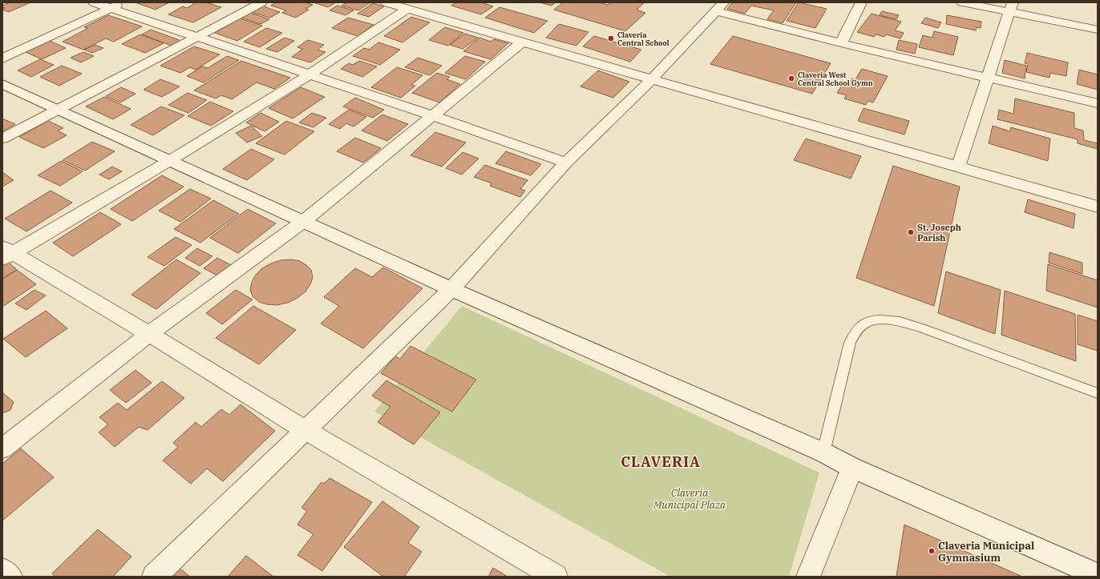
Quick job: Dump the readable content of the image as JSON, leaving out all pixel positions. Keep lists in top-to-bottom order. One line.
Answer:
{"districts":["CLAVERIA"],"parks":["Claveria Municipal Plaza"],"places":["Claveria Central School","Claveria West Central School Gymn","St. Joseph Parish","Claveria Municipal Gymnasium"]}
